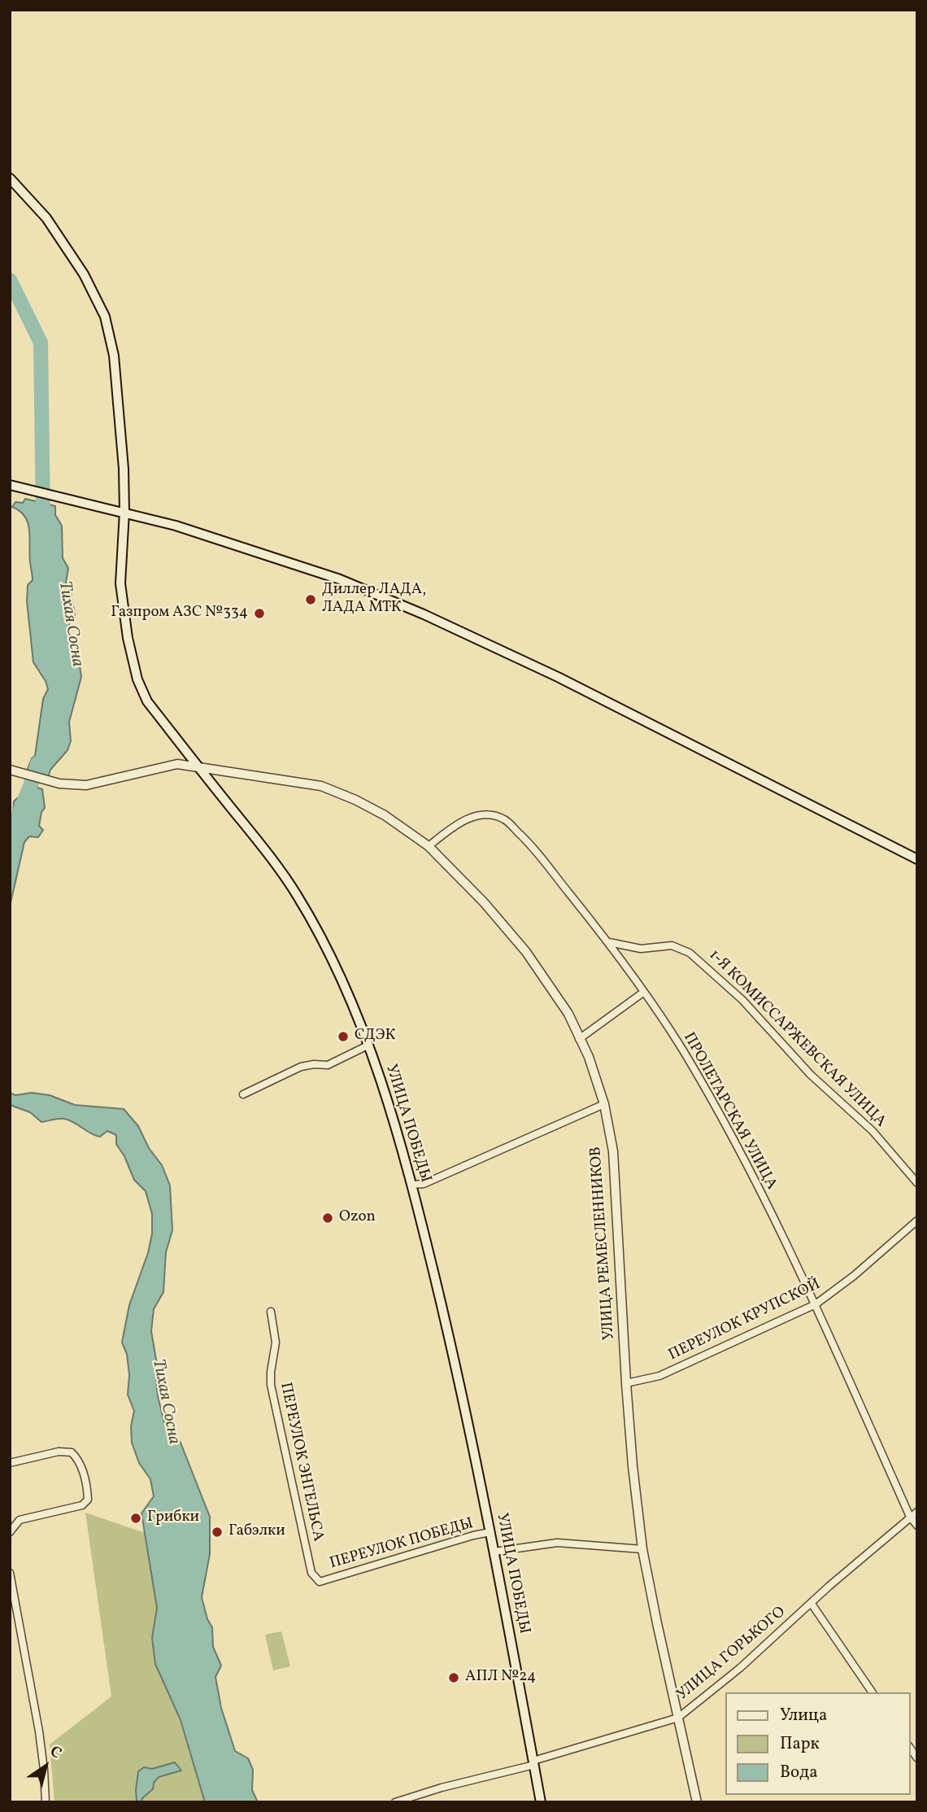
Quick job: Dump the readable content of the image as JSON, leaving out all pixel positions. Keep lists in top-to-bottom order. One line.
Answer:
{"streets":{"main road":["УЛИЦА ПОБЕДЫ"],"street":["1-Я КОМИССАРЖЕВСКАЯ УЛИЦА","ПРОЛЕТАРСКАЯ УЛИЦА","УЛИЦА РЕМЕСЛЕННИКОВ","ПЕРЕУЛОК КРУПСКОЙ","ПЕРЕУЛОК ЭНГЕЛЬСА","ПЕРЕУЛОК ПОБЕДЫ","УЛИЦА ГОРЬКОГО"]},"crossings":[["1-Я КОМИССАРЖЕВСКАЯ УЛИЦА","ПРОЛЕТАРСКАЯ УЛИЦА"],["ПРОЛЕТАРСКАЯ УЛИЦА","УЛИЦА РЕМЕСЛЕННИКОВ"],["ПРОЛЕТАРСКАЯ УЛИЦА","ПЕРЕУЛОК КРУПСКОЙ"],["ПРОЛЕТАРСКАЯ УЛИЦА","УЛИЦА ГОРЬКОГО"],["УЛИЦА ПОБЕДЫ","УЛИЦА РЕМЕСЛЕННИКОВ"],["УЛИЦА ПОБЕДЫ","ПЕРЕУЛОК ПОБЕДЫ"],["УЛИЦА ПОБЕДЫ","УЛИЦА ГОРЬКОГО"],["УЛИЦА РЕМЕСЛЕННИКОВ","ПЕРЕУЛОК КРУПСКОЙ"],["УЛИЦА РЕМЕСЛЕННИКОВ","УЛИЦА ГОРЬКОГО"],["ПЕРЕУЛОК ЭНГЕЛЬСА","ПЕРЕУЛОК ПОБЕДЫ"]],"water":["Тихая Сосна"],"places":["Диллер ЛАДА, ЛАДА МТК","Газпром АЗС №334","СДЭК","Ozon","Грибки","Габэлки","АПЛ №24"],"legend":["Улица","Парк","Вода"],"north":"top right"}
